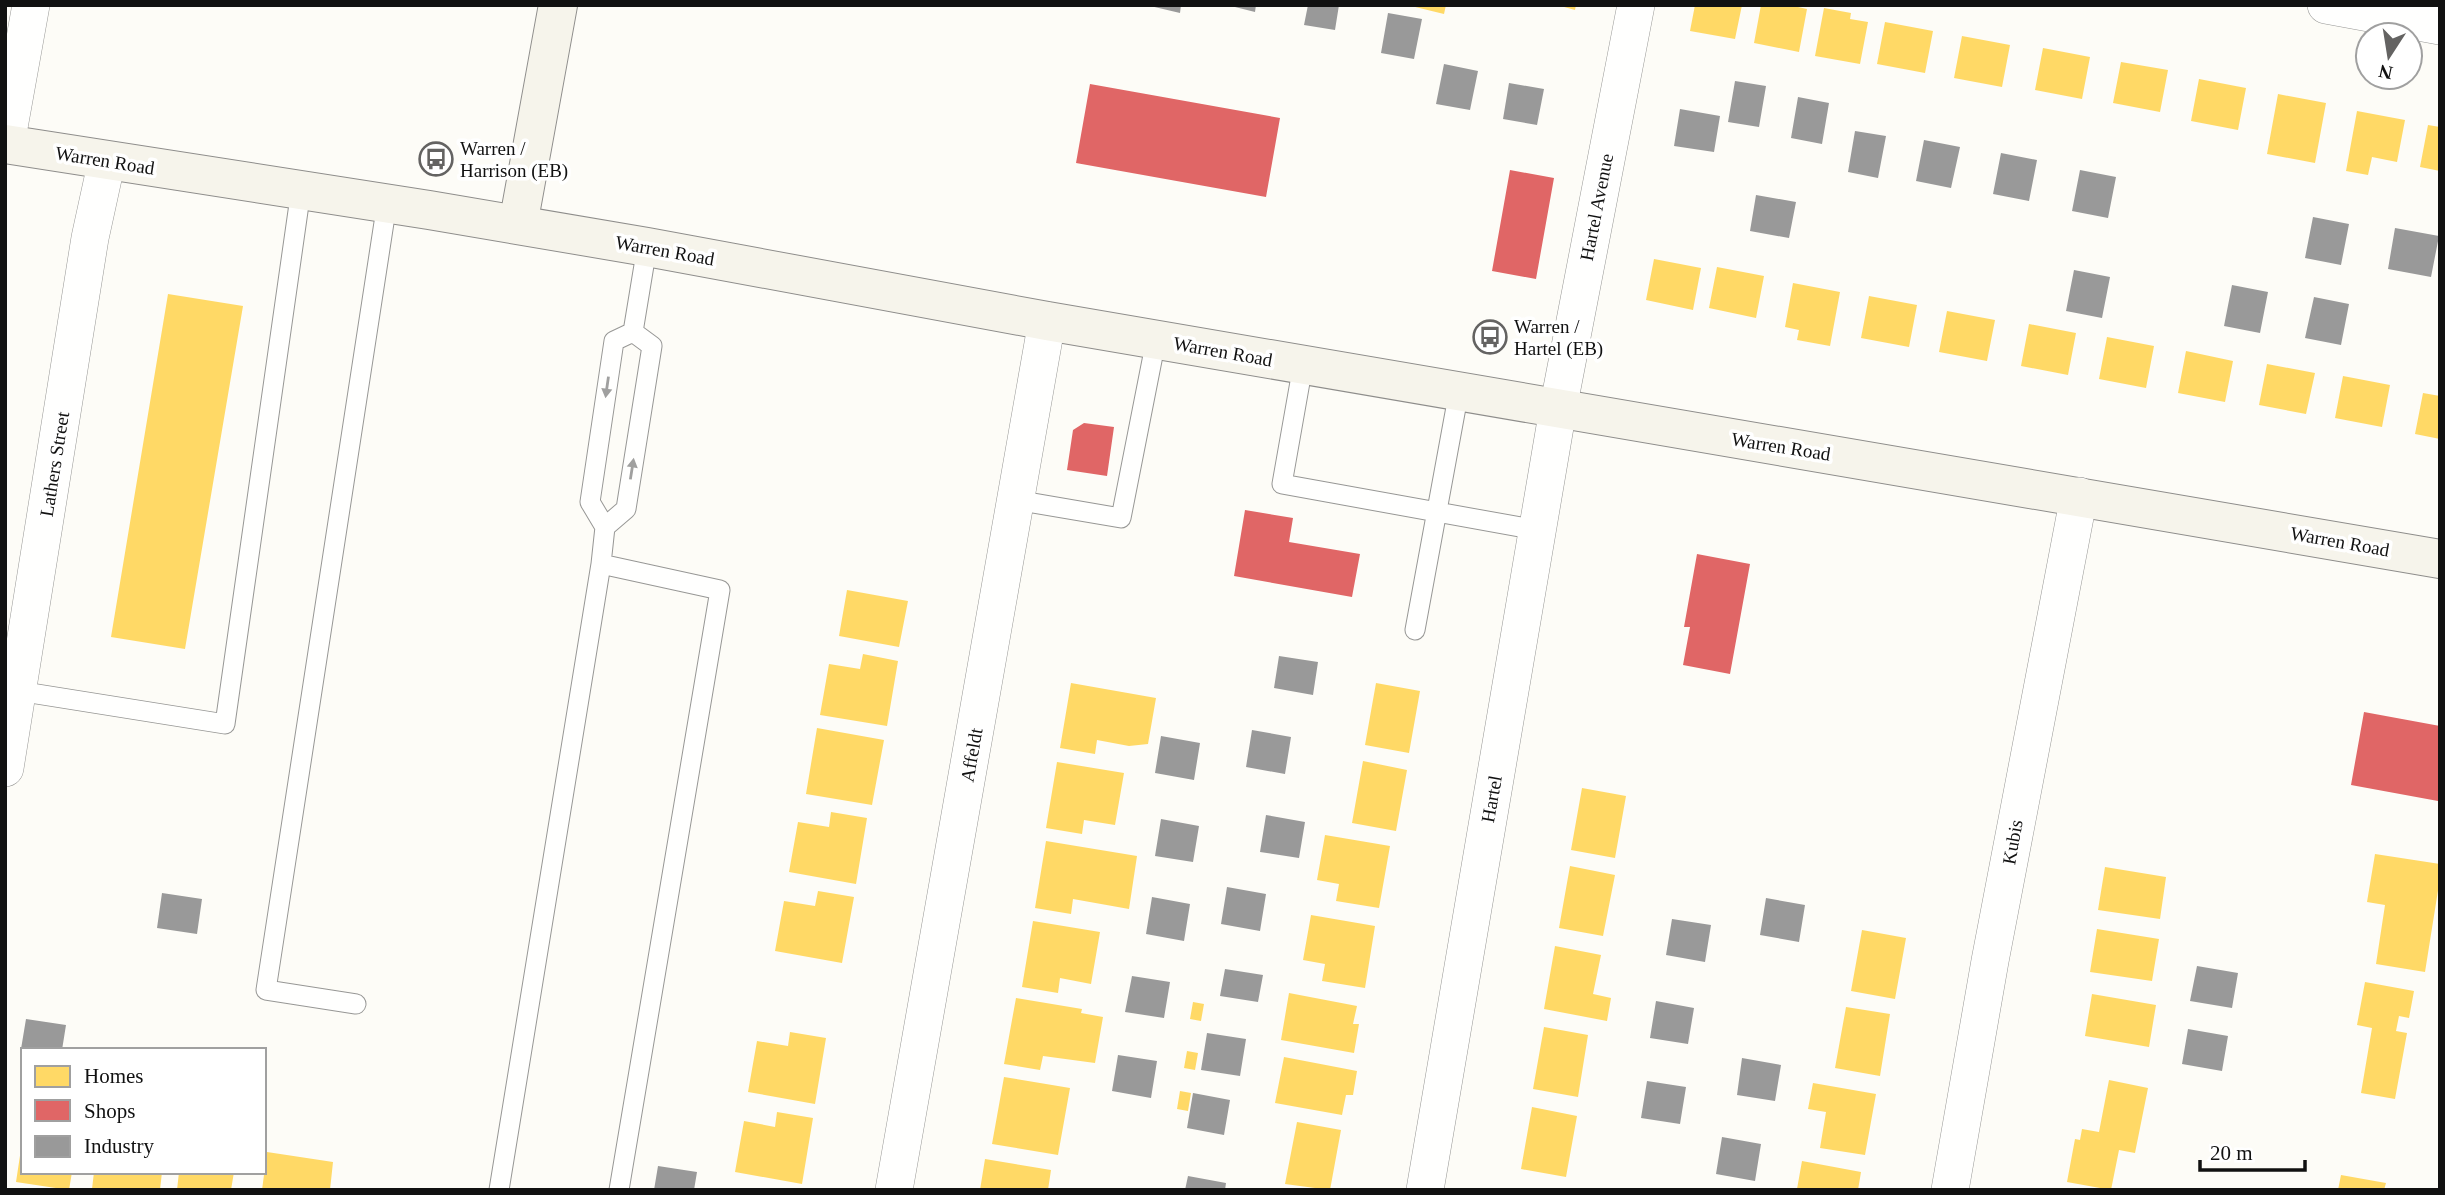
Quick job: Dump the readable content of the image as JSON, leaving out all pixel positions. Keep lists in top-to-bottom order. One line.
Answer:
{"streets":{"main road":["Warren Road"],"street":["Hartel Avenue","Lathers Street","Affeldt","Hartel","Kubis"]},"crossings":[["Warren Road","Hartel Avenue"],["Warren Road","Lathers Street"],["Warren Road","Affeldt"],["Warren Road","Hartel"],["Warren Road","Kubis"],["Hartel Avenue","Hartel"]],"places":{"bus stop":["Warren / Harrison (EB)","Warren / Hartel (EB)"]},"legend":["Homes","Shops","Industry"],"scale_bar":"20 m","north":"bottom"}
